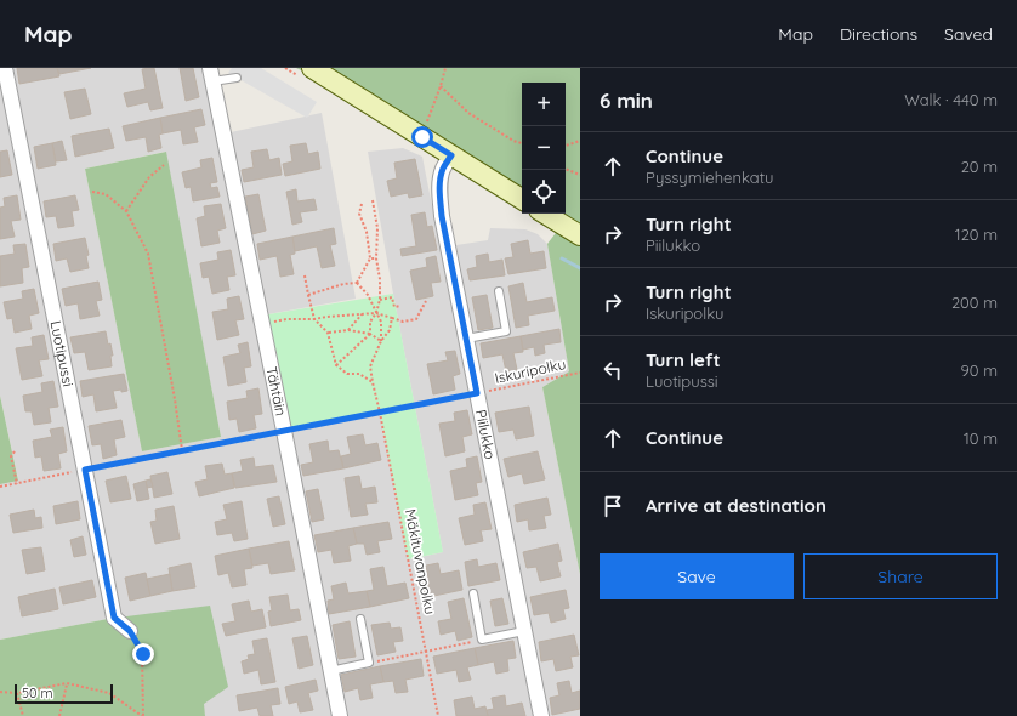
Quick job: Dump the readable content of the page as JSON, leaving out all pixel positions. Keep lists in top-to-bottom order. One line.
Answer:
{"streets":{"street":["Luotipussi","Tähtäin","Piilukko"],"path":["Iskuripolku","Mäkituvanpolku"]},"crossings":[["Luotipussi","Iskuripolku"],["Iskuripolku","Tähtäin"],["Iskuripolku","Piilukko"],["Iskuripolku","Mäkituvanpolku"]],"scale_bar":"50 m","page":{"header":"Map","nav":["Map","Directions","Saved"],"heading":["6 min","Walk · 440 m"],"map_buttons":["+","−"],"list":[["Continue","Pyssymiehenkatu","20 m"],["Turn right","Piilukko","120 m"],["Turn right","Iskuripolku","200 m"],["Turn left","Luotipussi","90 m"],["Continue","10 m"],"Arrive at destination"],"buttons":["Save","Share"],"scale":"50 m"}}
